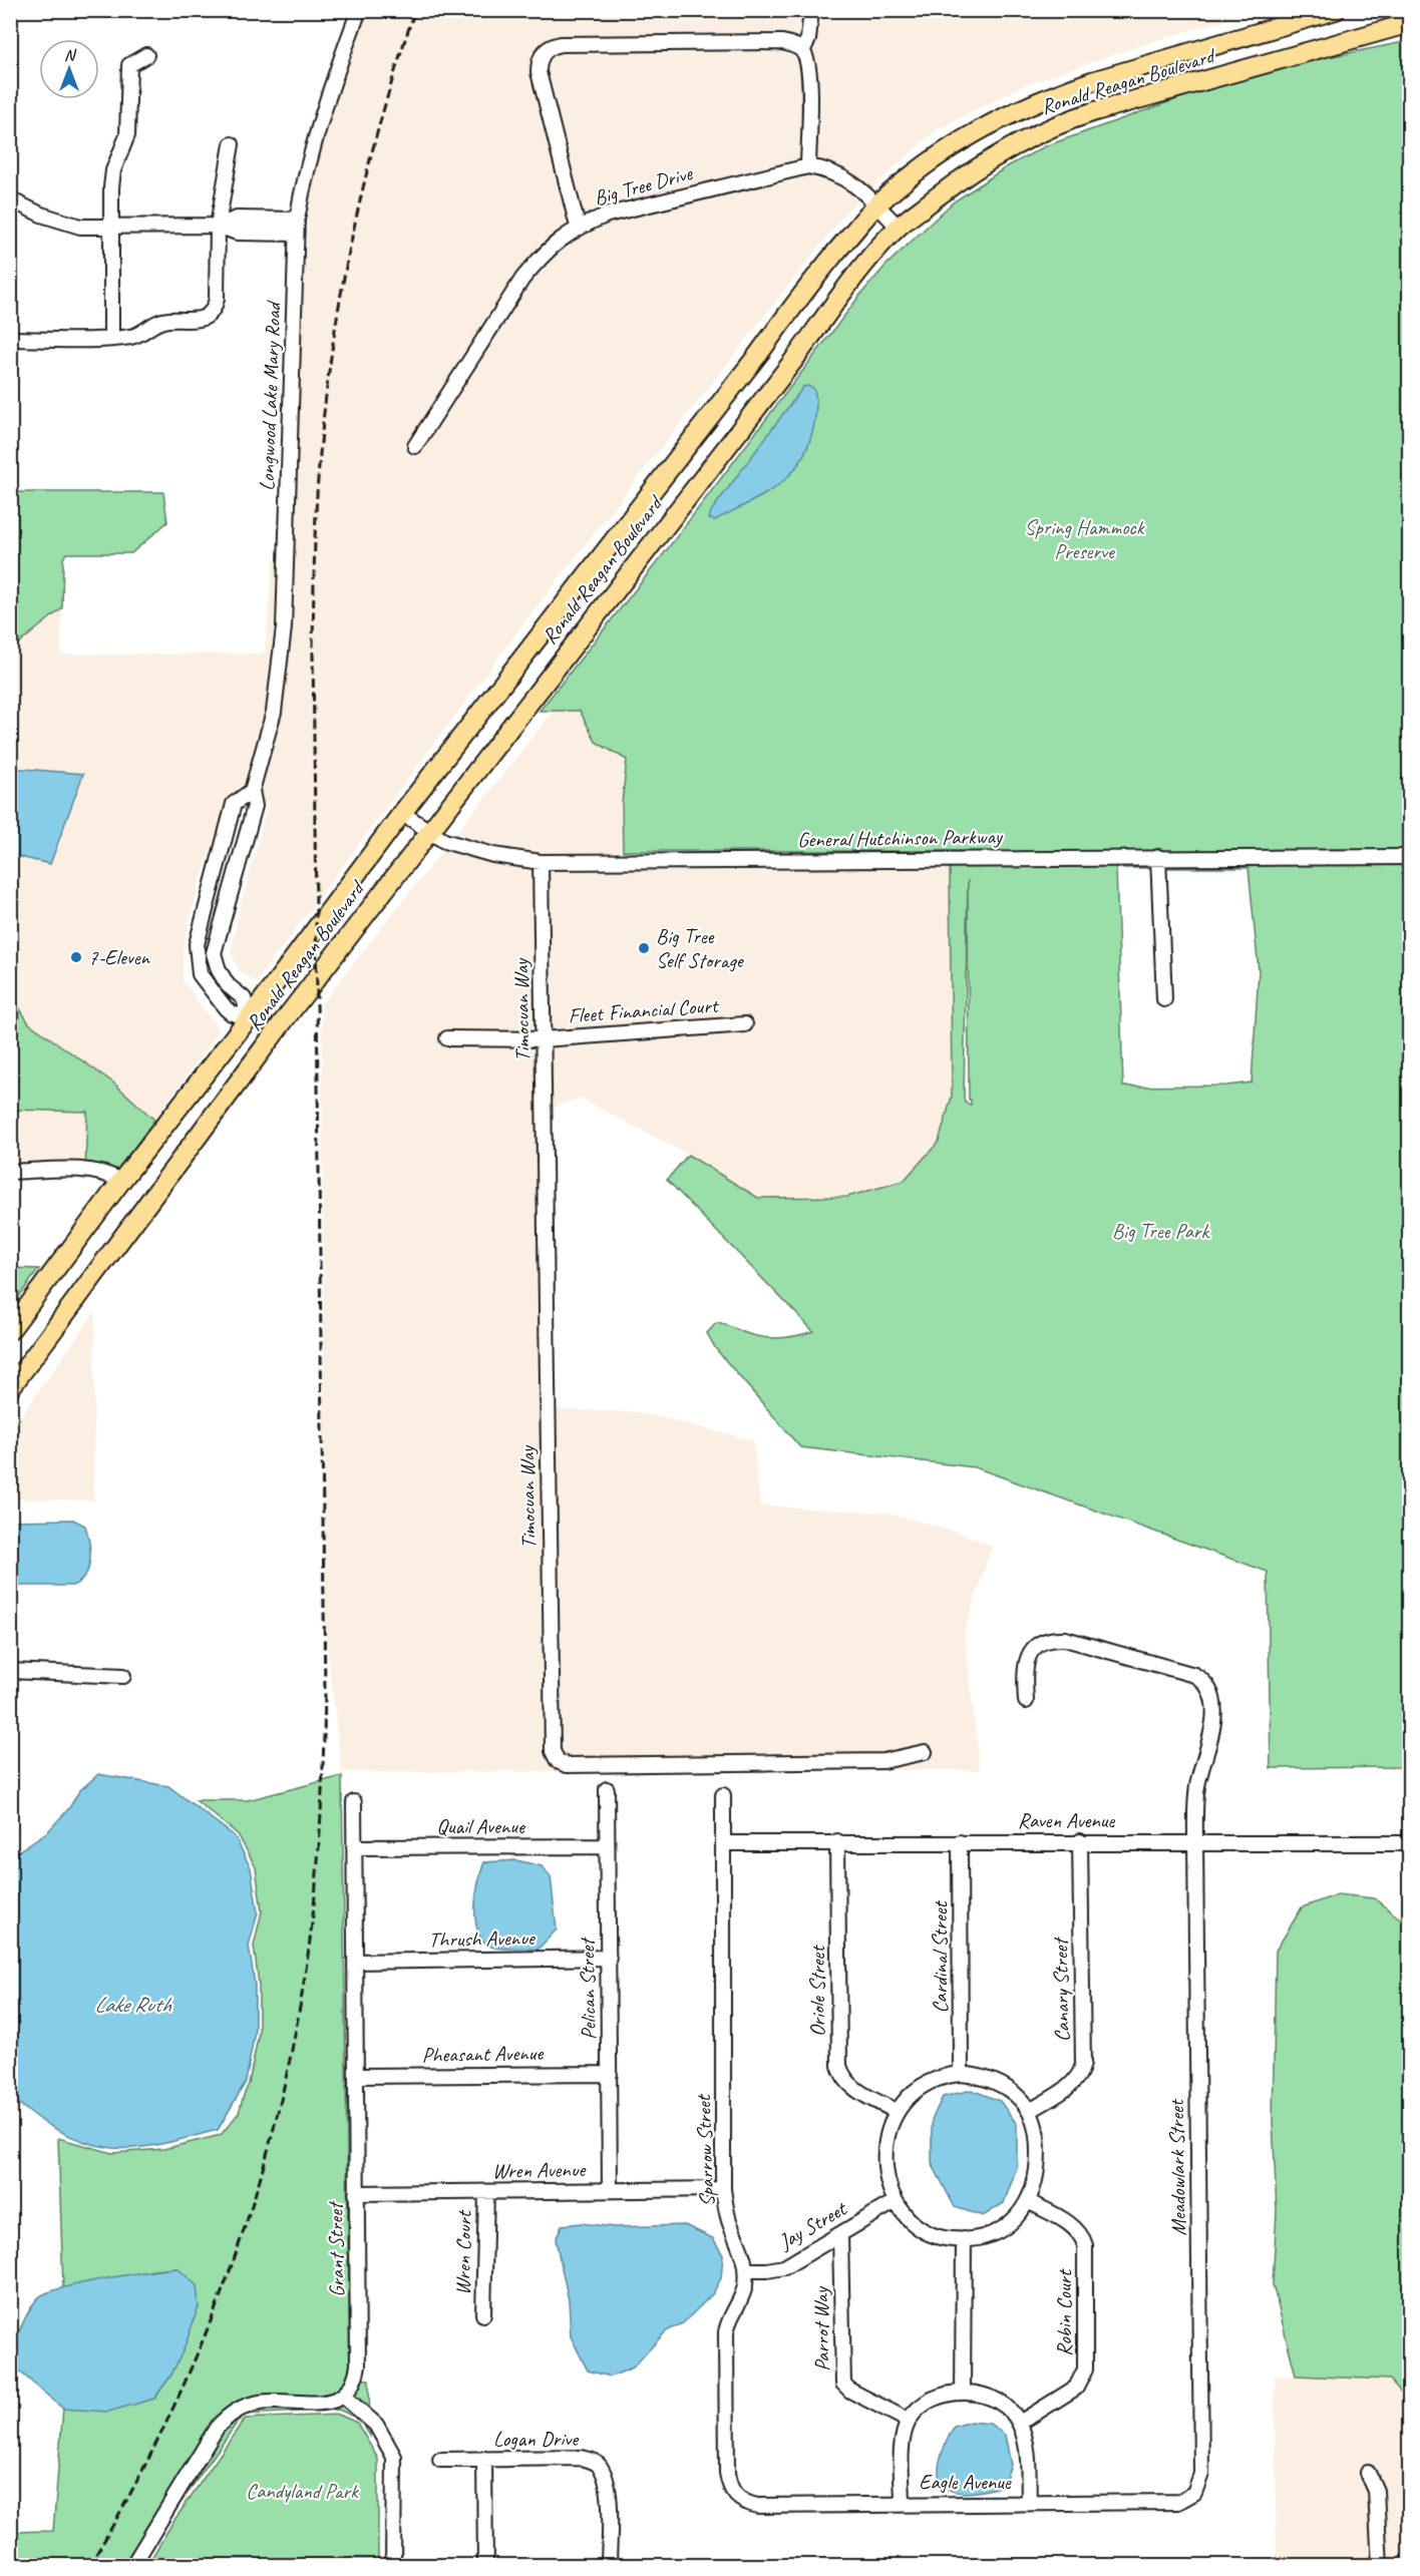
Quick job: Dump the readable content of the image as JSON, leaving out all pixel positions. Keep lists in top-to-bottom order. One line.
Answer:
{"streets":{"main road":["Ronald Reagan Boulevard"],"street":["Big Tree Drive","Longwood Lake Mary Road","General Hutchinson Parkway","Timocuan Way","Fleet Financial Court","Raven Avenue","Quail Avenue","Thrush Avenue","Cardinal Street","Pelican Street","Canary Street","Oriole Street","Pheasant Avenue","Sparrow Street","Meadowlark Street","Wren Avenue","Jay Street","Grant Street","Wren Court","Robin Court","Parrot Way","Logan Drive","Eagle Avenue"]},"crossings":[["Ronald Reagan Boulevard","Big Tree Drive"],["Ronald Reagan Boulevard","Longwood Lake Mary Road"],["Ronald Reagan Boulevard","General Hutchinson Parkway"],["General Hutchinson Parkway","Timocuan Way"],["Timocuan Way","Fleet Financial Court"],["Raven Avenue","Cardinal Street"],["Raven Avenue","Canary Street"],["Raven Avenue","Oriole Street"],["Raven Avenue","Sparrow Street"],["Raven Avenue","Meadowlark Street"],["Quail Avenue","Pelican Street"],["Quail Avenue","Grant Street"],["Thrush Avenue","Pelican Street"],["Thrush Avenue","Grant Street"],["Cardinal Street","Canary Street"],["Cardinal Street","Oriole Street"],["Cardinal Street","Jay Street"],["Cardinal Street","Robin Court"],["Pelican Street","Pheasant Avenue"],["Pelican Street","Wren Avenue"],["Canary Street","Oriole Street"],["Canary Street","Jay Street"],["Canary Street","Robin Court"],["Oriole Street","Jay Street"],["Oriole Street","Robin Court"],["Pheasant Avenue","Grant Street"],["Sparrow Street","Wren Avenue"],["Sparrow Street","Jay Street"],["Sparrow Street","Eagle Avenue"],["Meadowlark Street","Eagle Avenue"],["Wren Avenue","Grant Street"],["Wren Avenue","Wren Court"],["Jay Street","Robin Court"],["Jay Street","Parrot Way"],["Robin Court","Parrot Way"],["Robin Court","Eagle Avenue"],["Parrot Way","Eagle Avenue"]],"water":["Lake Ruth"],"parks":["Spring Hammock Preserve","Big Tree Park","Candyland Park"],"places":["Big Tree Self Storage","7-Eleven"],"north":"top"}
